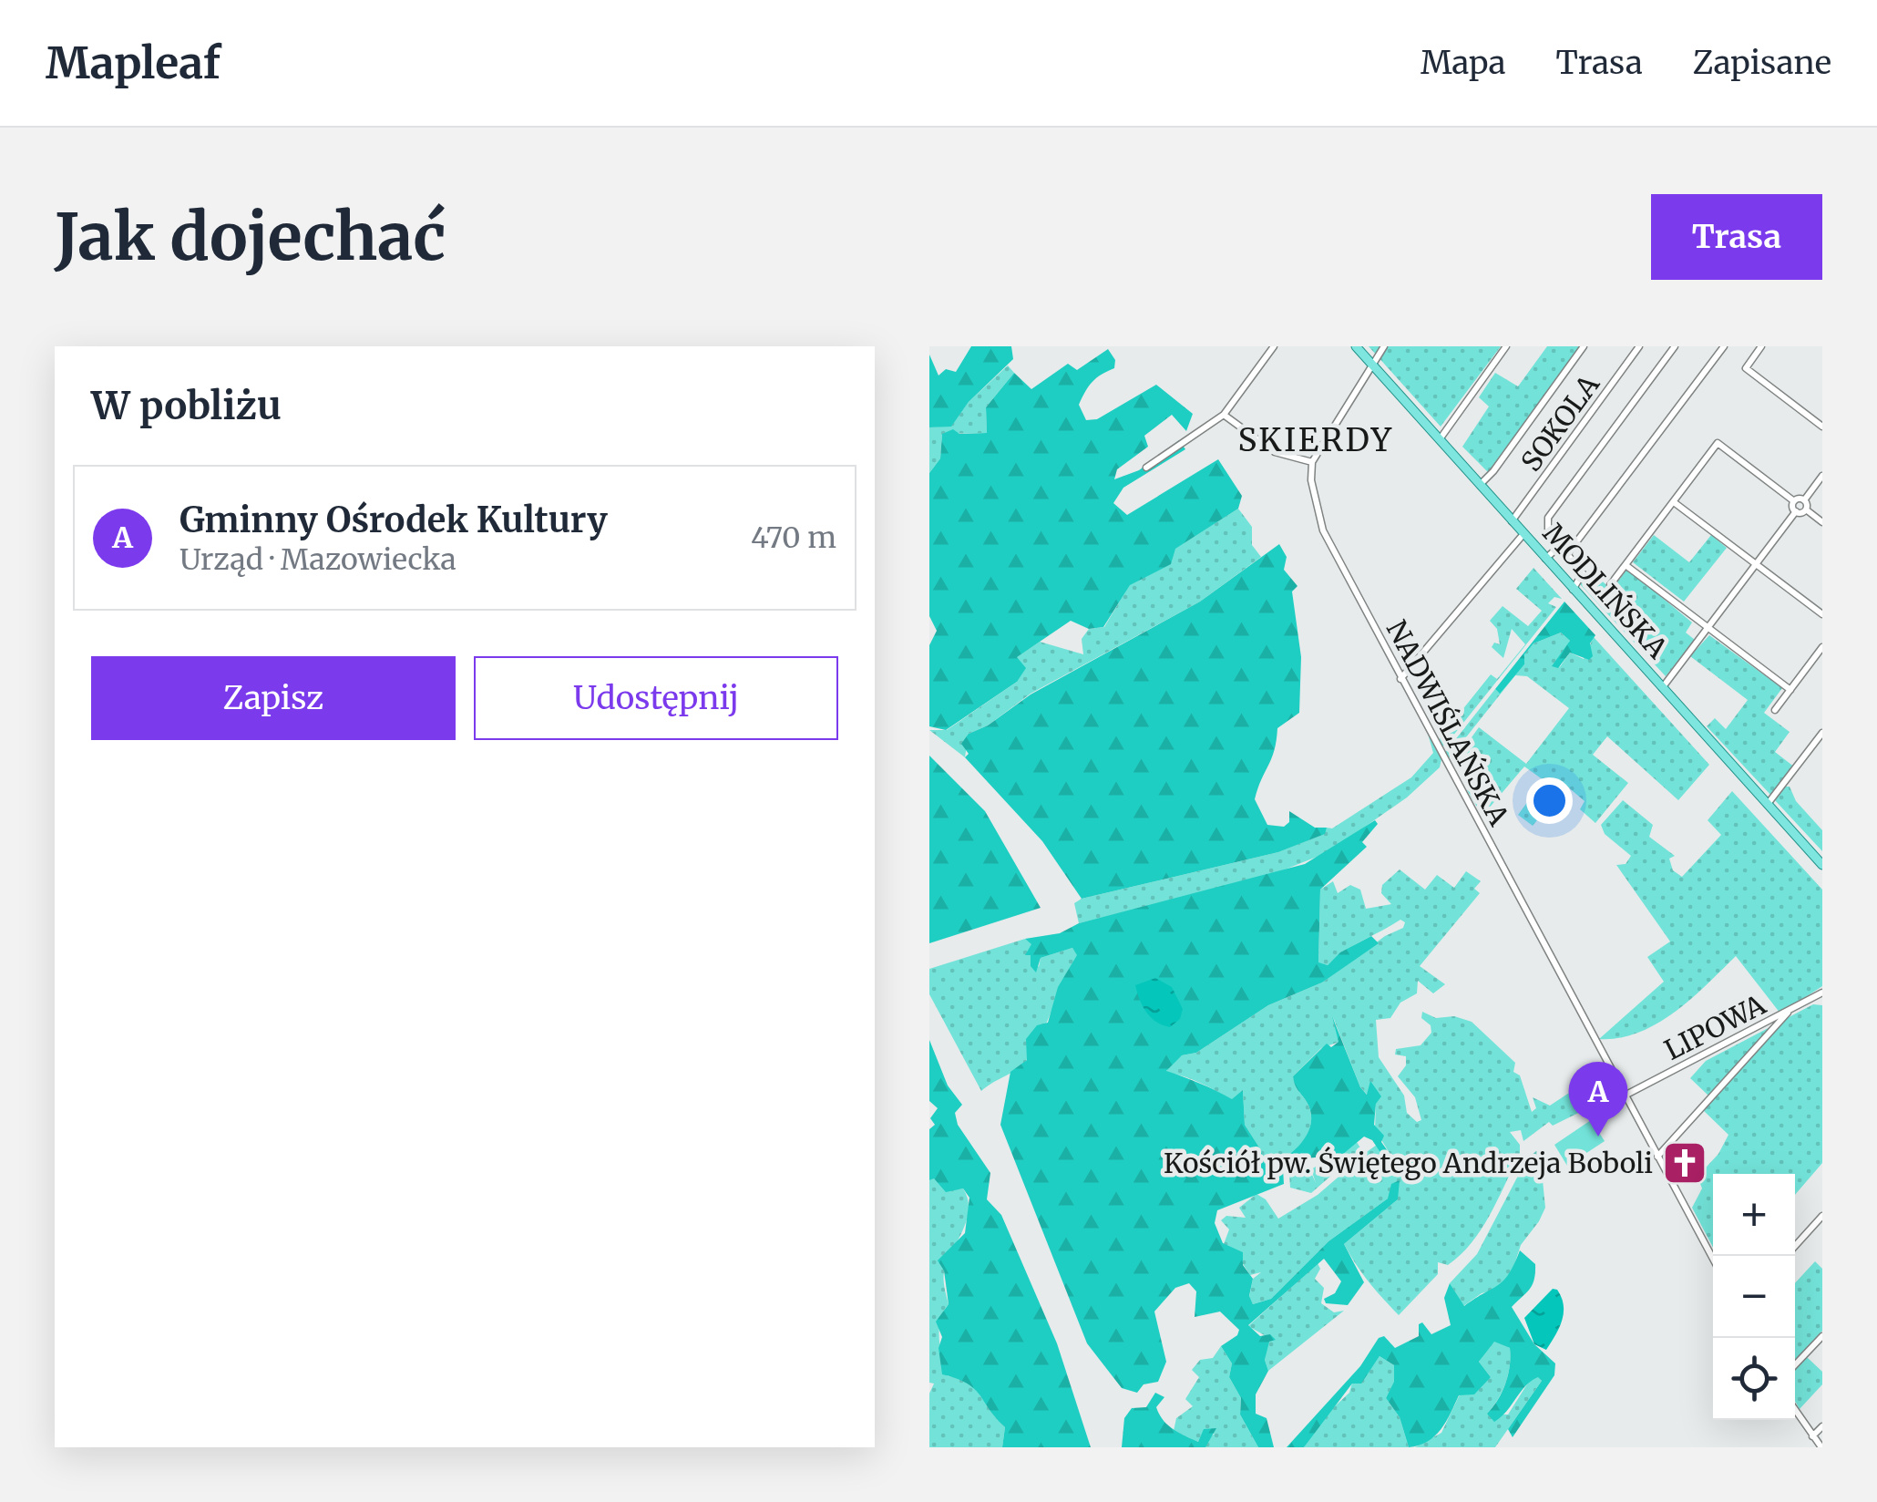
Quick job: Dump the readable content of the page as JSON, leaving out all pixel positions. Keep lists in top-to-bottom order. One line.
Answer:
{"streets":{"main road":["MODLIŃSKA"],"street":["SOKOLA","NADWIŚLAŃSKA","LIPOWA"]},"crossings":[["SOKOLA","MODLIŃSKA"],["NADWIŚLAŃSKA","LIPOWA"]],"districts":["SKIERDY"],"places":{"church":["Kościół pw. Świętego Andrzeja Boboli"]},"page":{"header":"Mapleaf","nav":["Mapa","Trasa","Zapisane"],"buttons":["Trasa",["Zapisz","Udostępnij"]],"title":"Jak dojechać","heading":"W pobliżu","list":[{"mark":"A","name":"Gminny Ośrodek Kultury","note":"Urząd · Mazowiecka","value":"470 m"}],"pins":"A","map_buttons":["+","−"]}}
